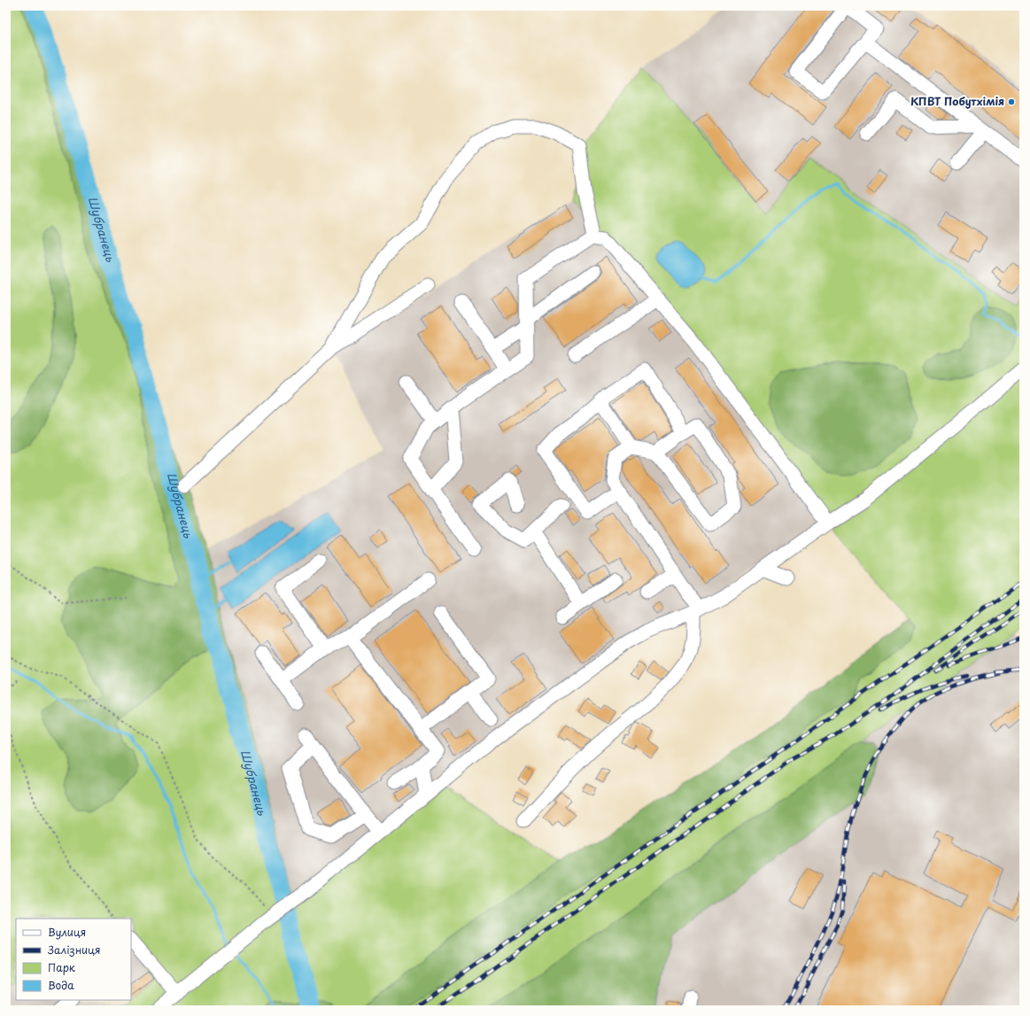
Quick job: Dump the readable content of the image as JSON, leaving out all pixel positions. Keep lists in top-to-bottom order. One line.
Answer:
{"water":["Шубранець"],"places":["КПВТ Побутхімія"],"legend":["Вулиця","Залізниця","Парк","Вода"]}
